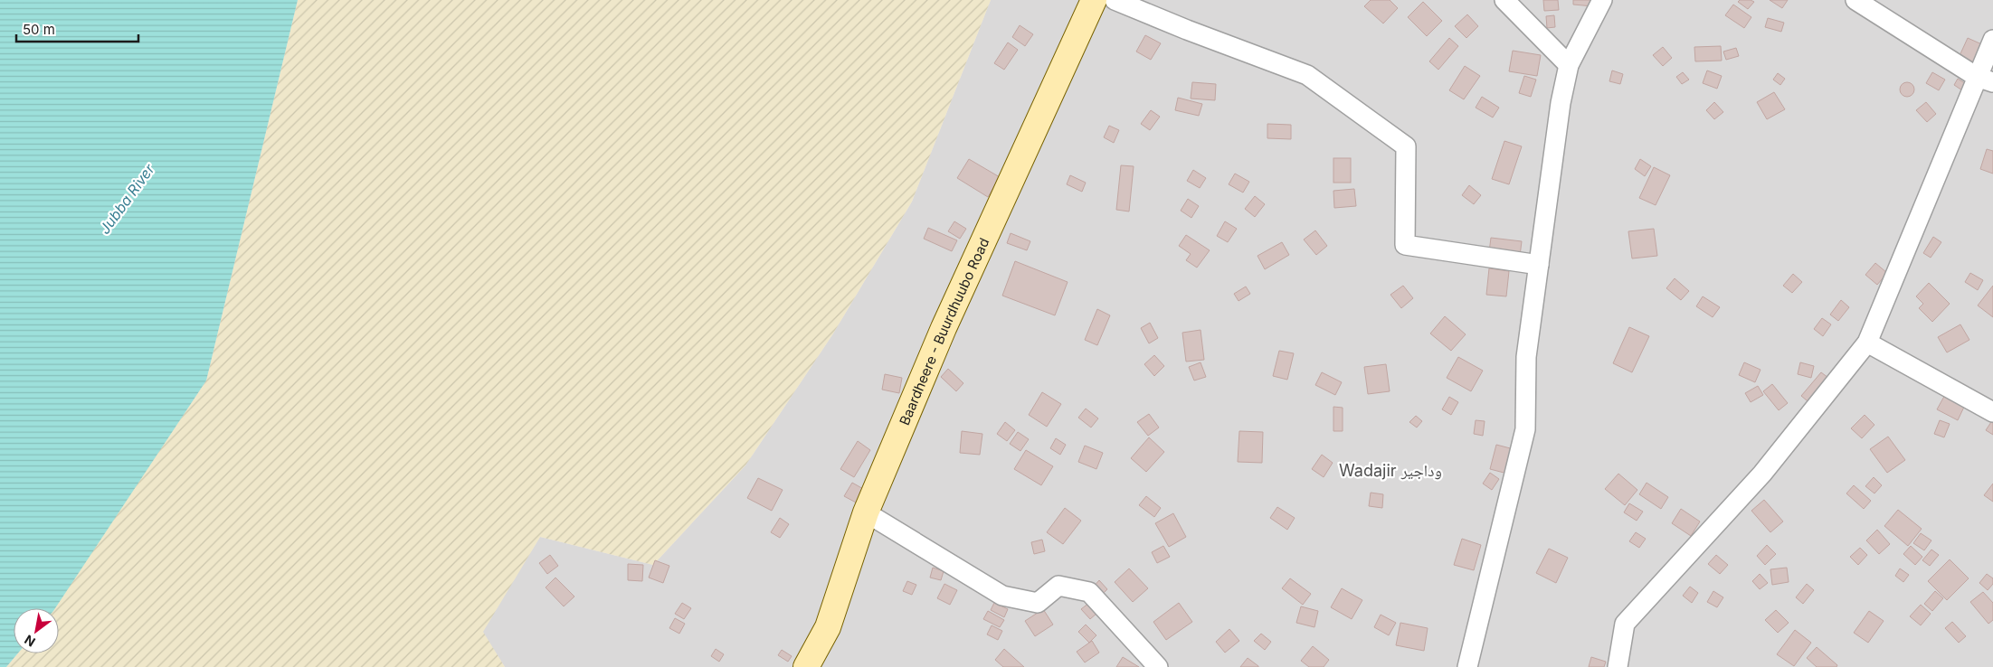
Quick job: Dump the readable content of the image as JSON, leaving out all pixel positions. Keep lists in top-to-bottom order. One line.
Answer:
{"streets":{"main road":["Baardheere - Buurdhuubo Road"]},"districts":["Wadajir وداجير"],"water":["Jubba River"],"scale_bar":"50 m","north":"bottom left"}
